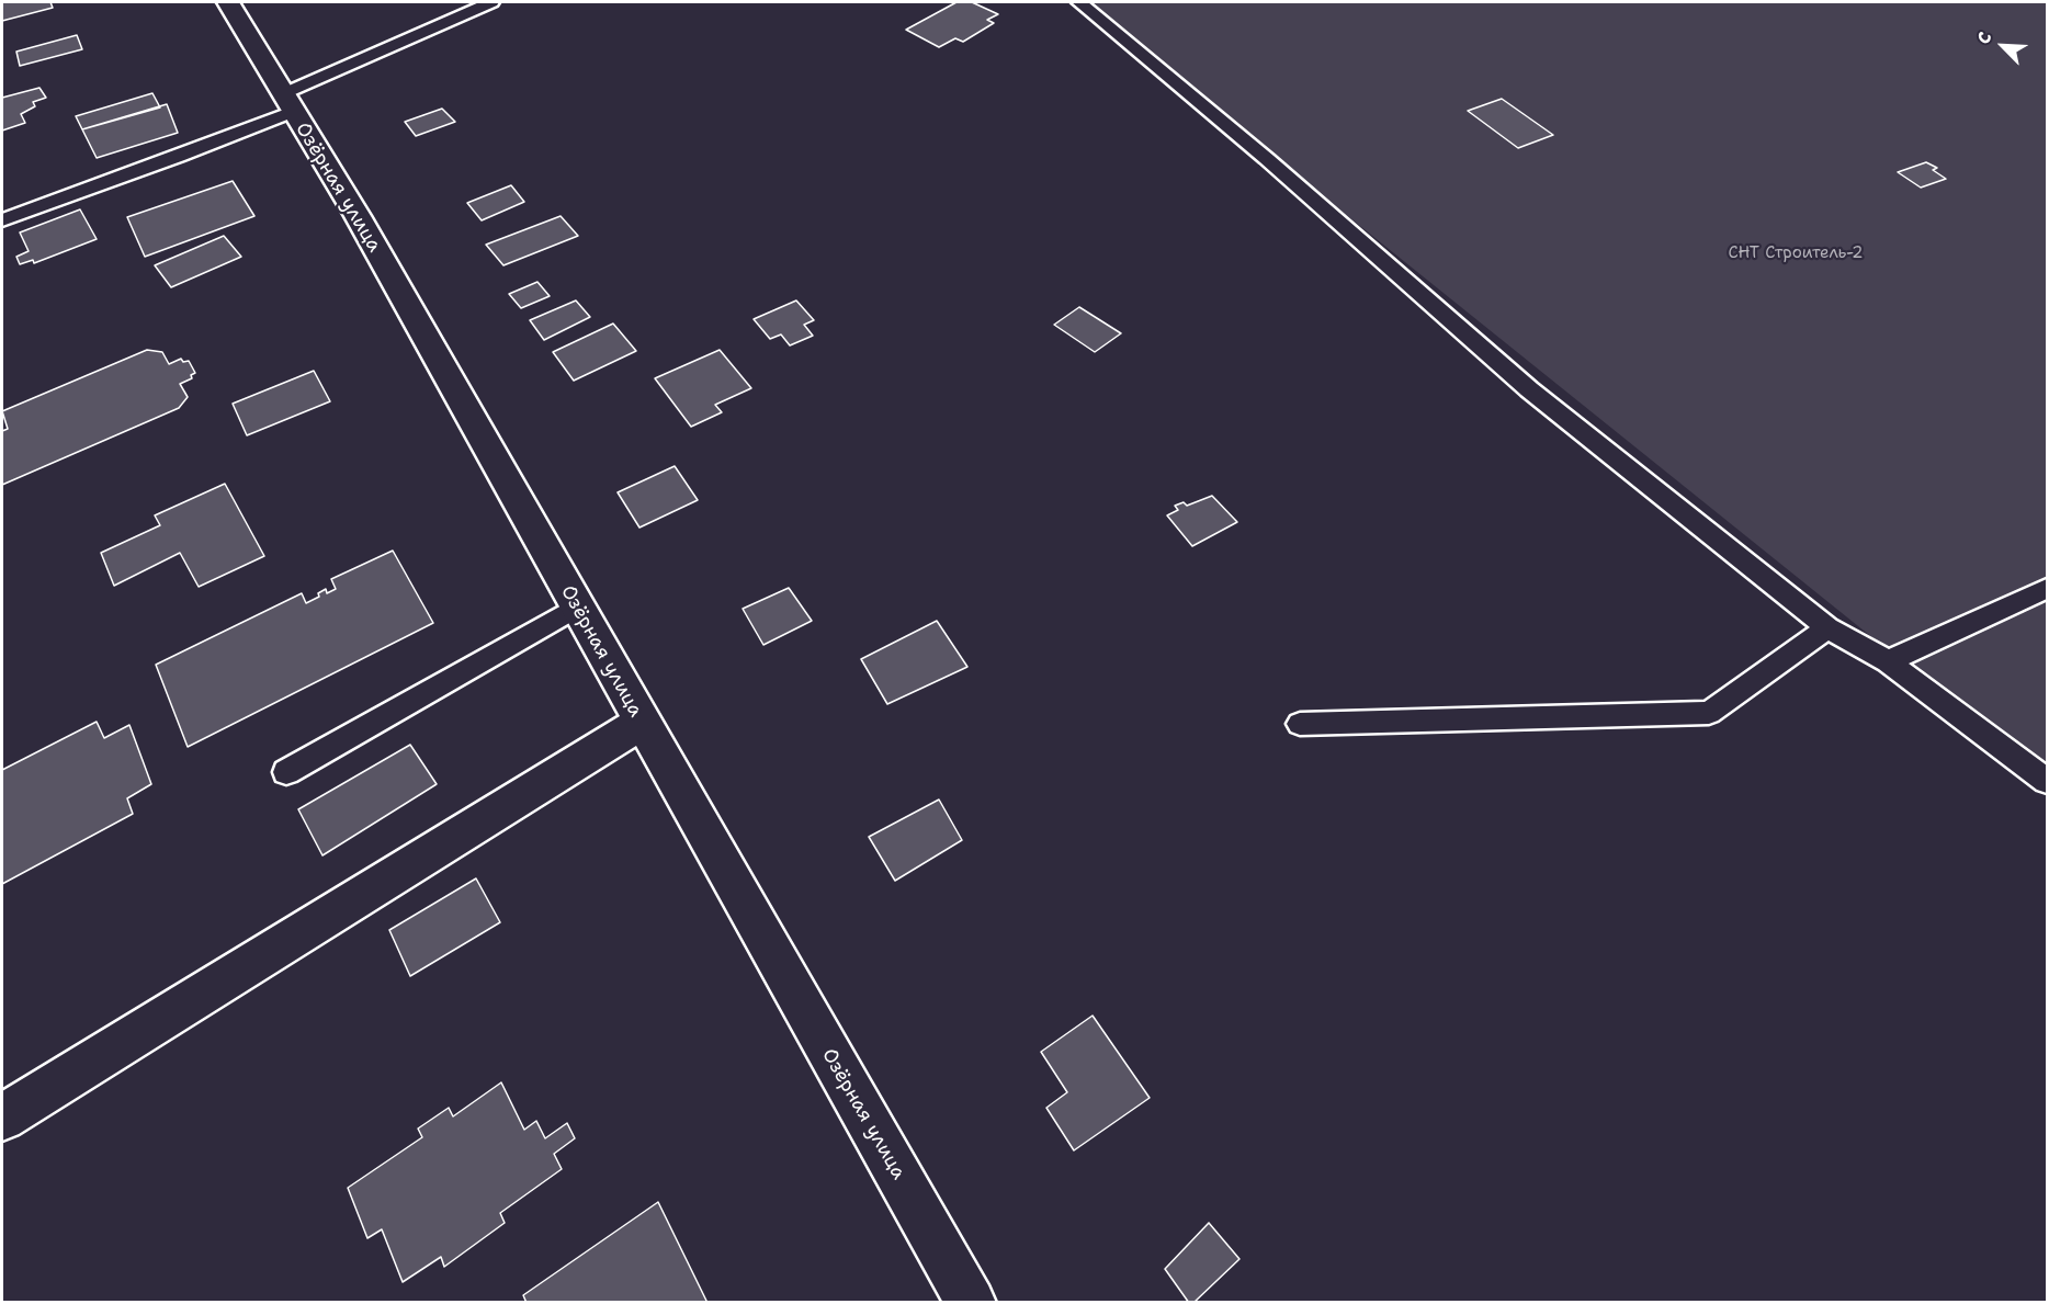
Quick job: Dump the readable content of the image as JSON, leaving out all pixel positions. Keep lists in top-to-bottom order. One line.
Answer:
{"streets":{"street":["Озёрная улица"]},"parks":["СНТ Строитель-2"],"north":"top left"}
